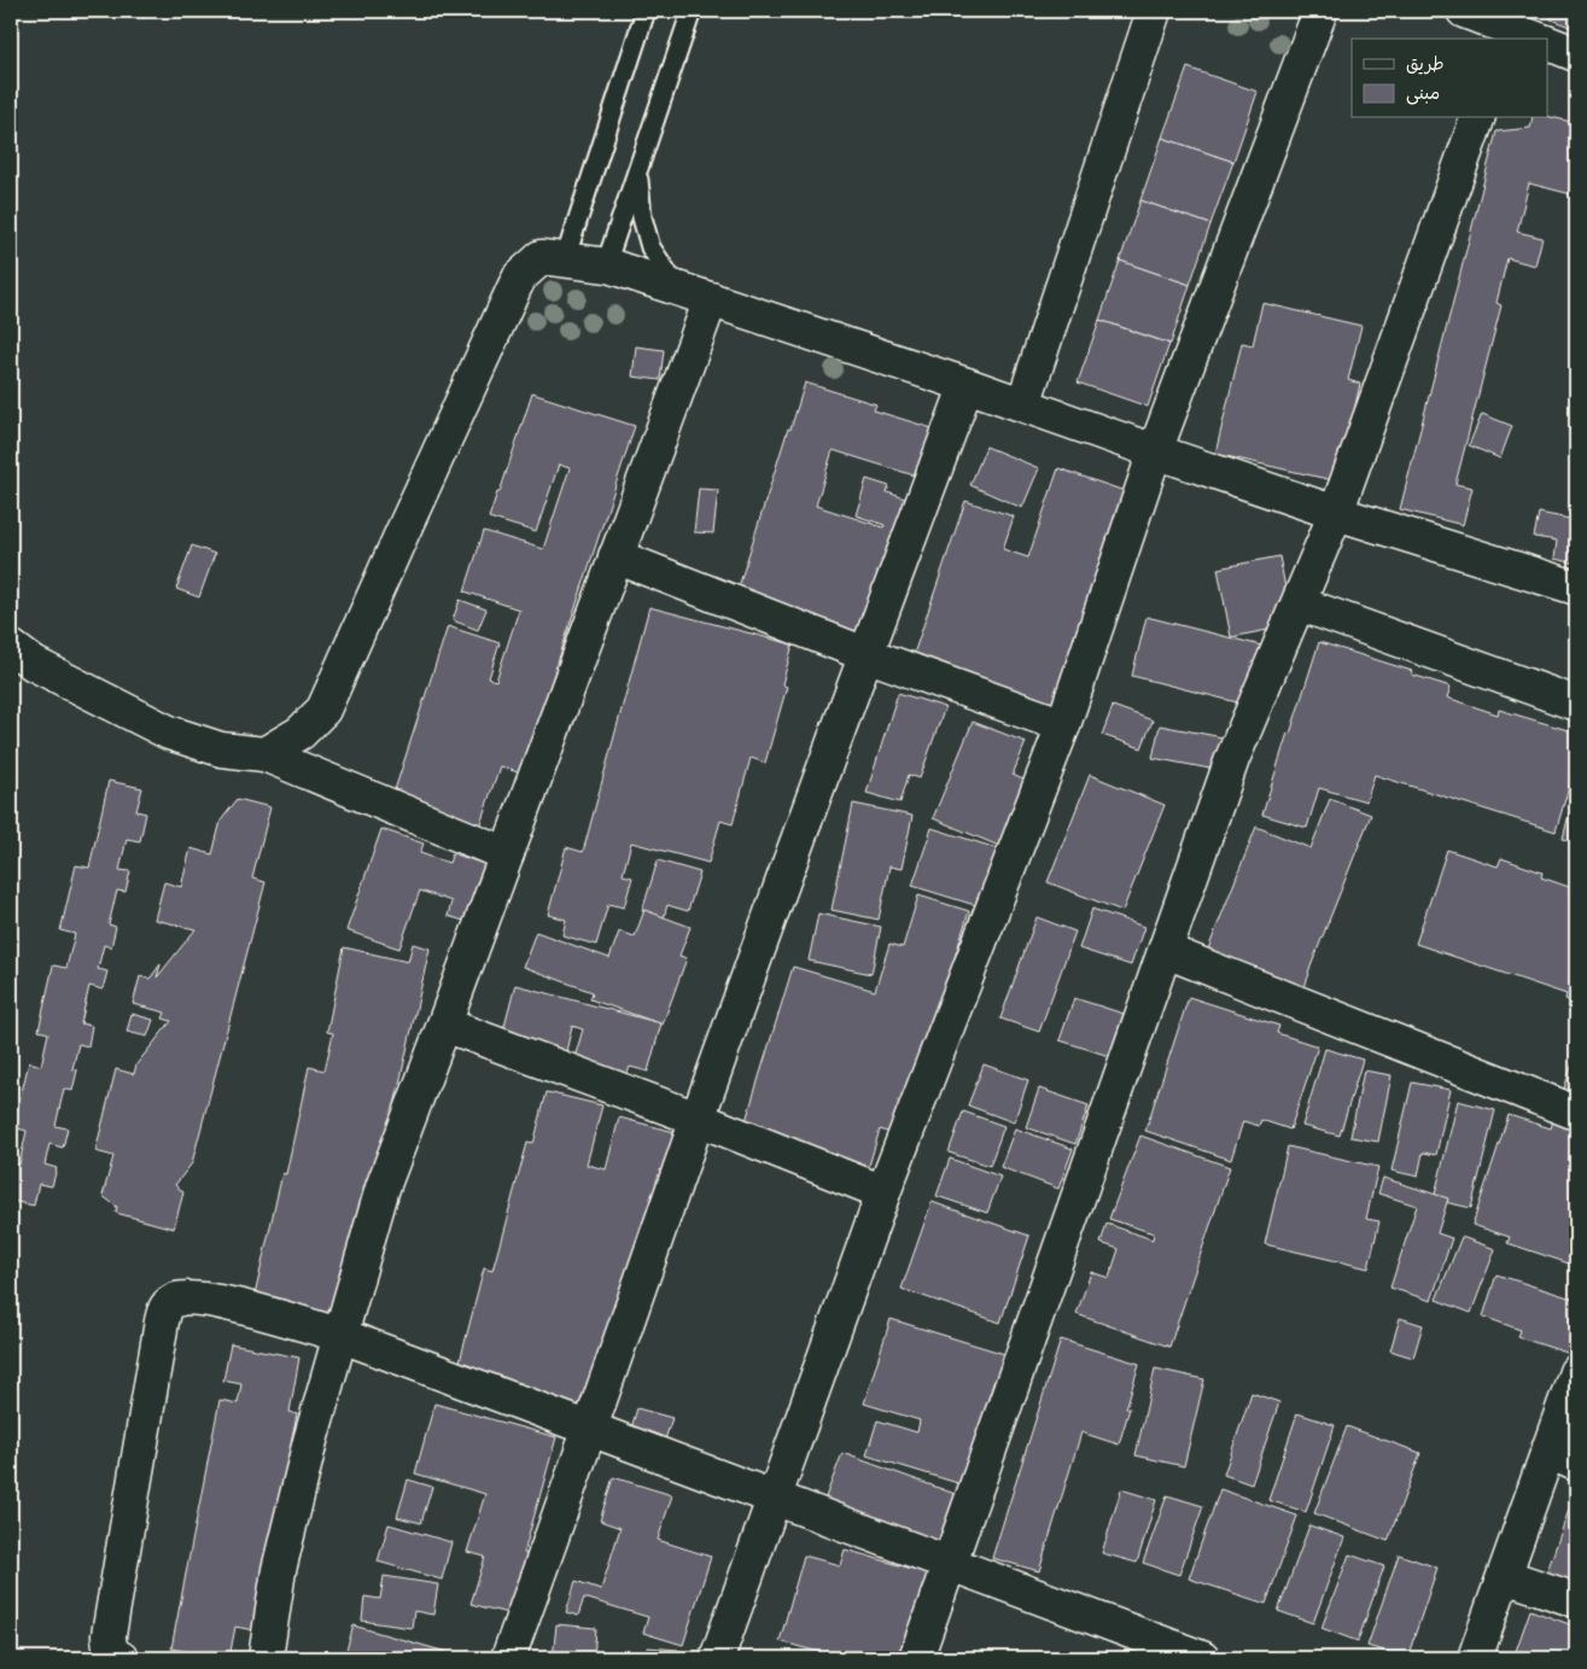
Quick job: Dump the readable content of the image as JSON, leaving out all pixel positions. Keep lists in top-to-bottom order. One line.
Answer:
{"legend":["طريق","مبنى"]}
